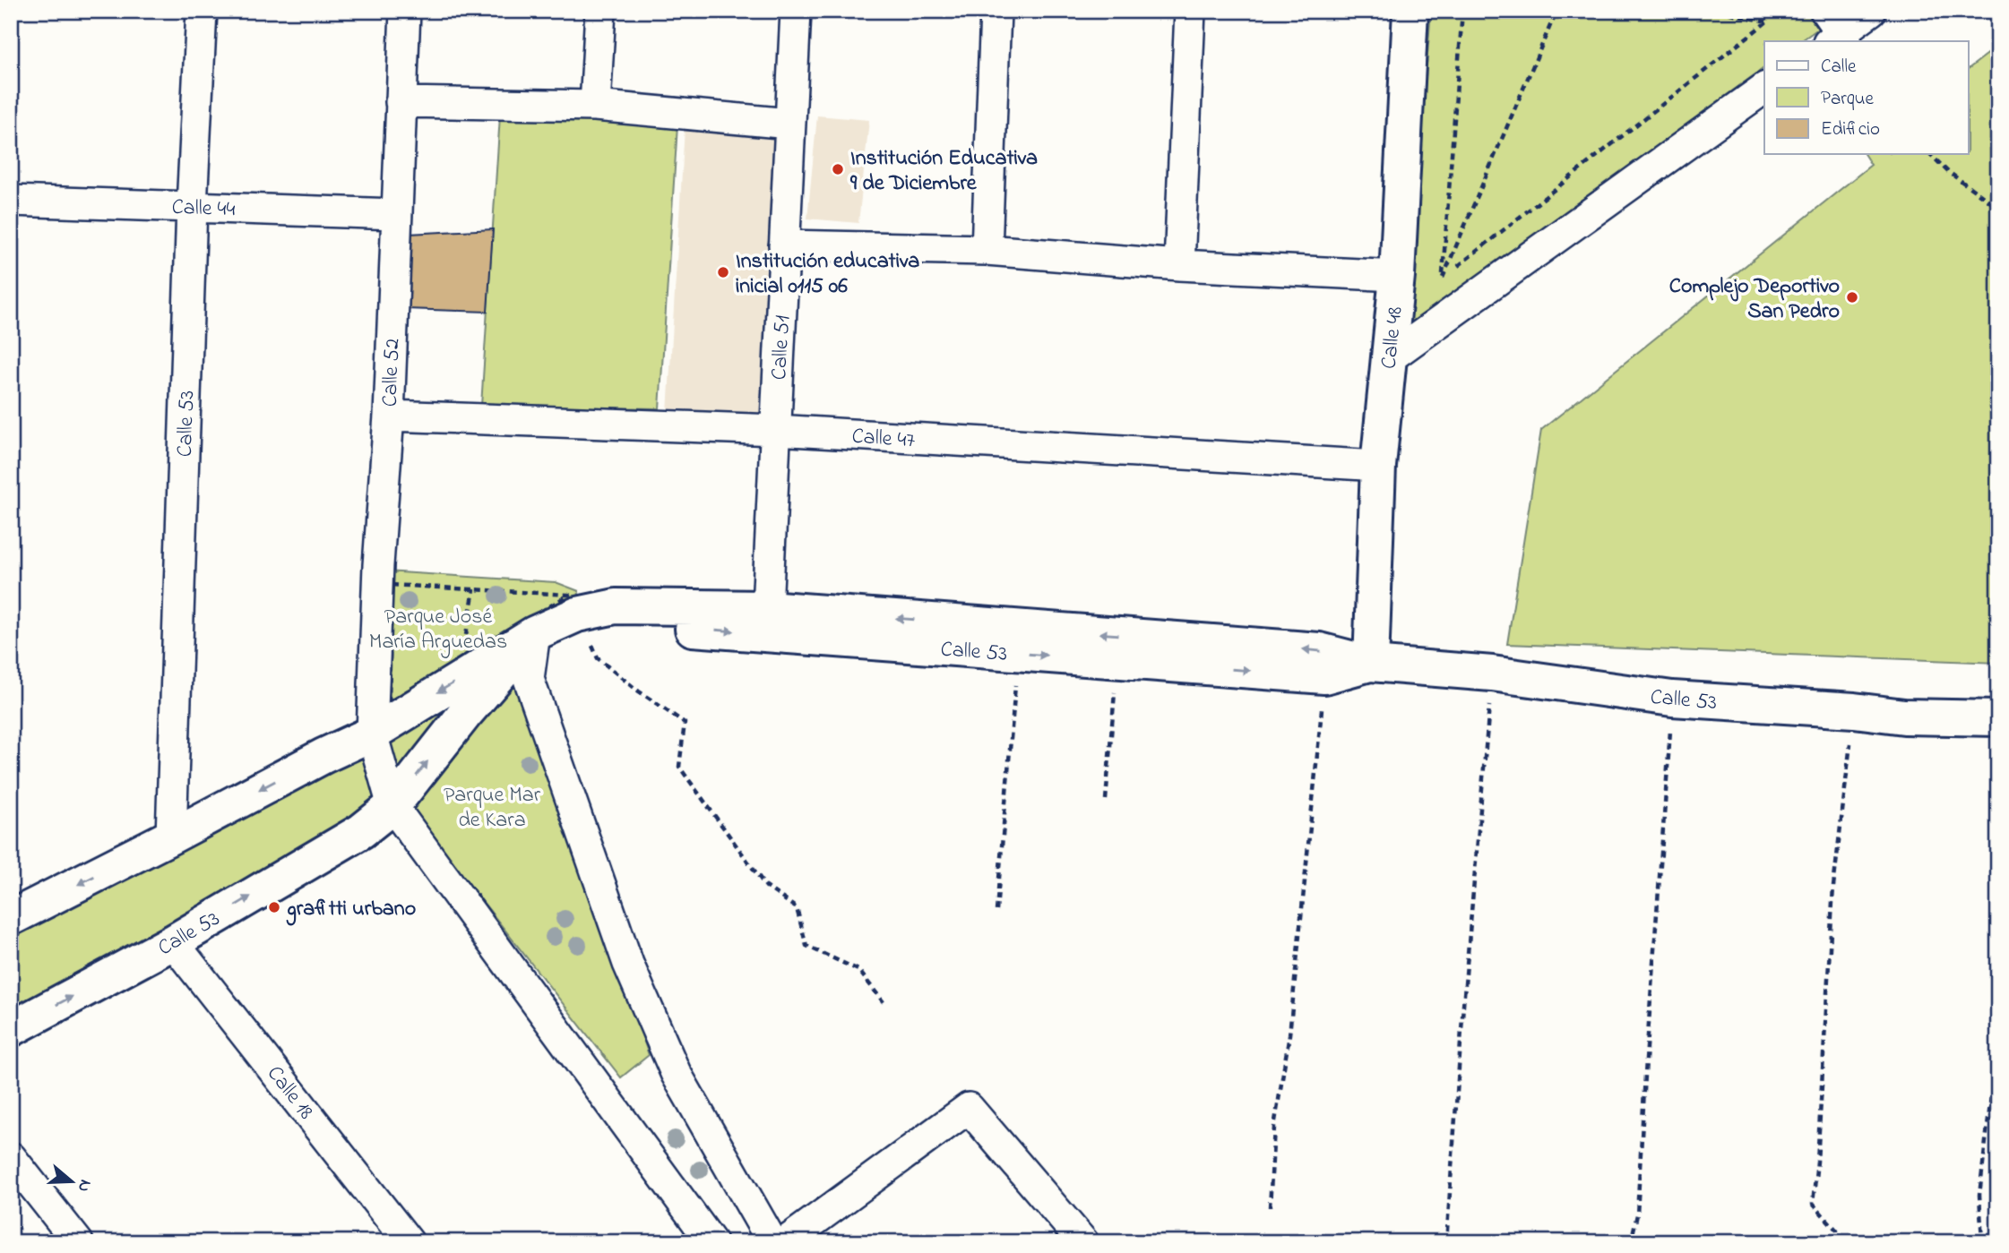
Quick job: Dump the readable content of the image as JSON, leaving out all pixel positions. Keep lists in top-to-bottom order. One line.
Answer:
{"streets":{"street":["Calle 44","Calle 48","Calle 51","Calle 52","Calle 53","Calle 47","Calle 18"]},"crossings":[["Calle 44","Calle 52"],["Calle 44","Calle 53"],["Calle 48","Calle 53"],["Calle 48","Calle 47"],["Calle 51","Calle 53"],["Calle 51","Calle 47"],["Calle 52","Calle 53"],["Calle 52","Calle 47"],["Calle 53","Calle 18"]],"parks":["Parque José María Arguedas","Parque Mar de Kara"],"places":["Institución Educativa 9 de Diciembre","Institución educativa inicial 0115 06","Complejo Deportivo San Pedro","grafitti urbano"],"legend":["Calle","Parque","Edificio"],"north":"right"}
